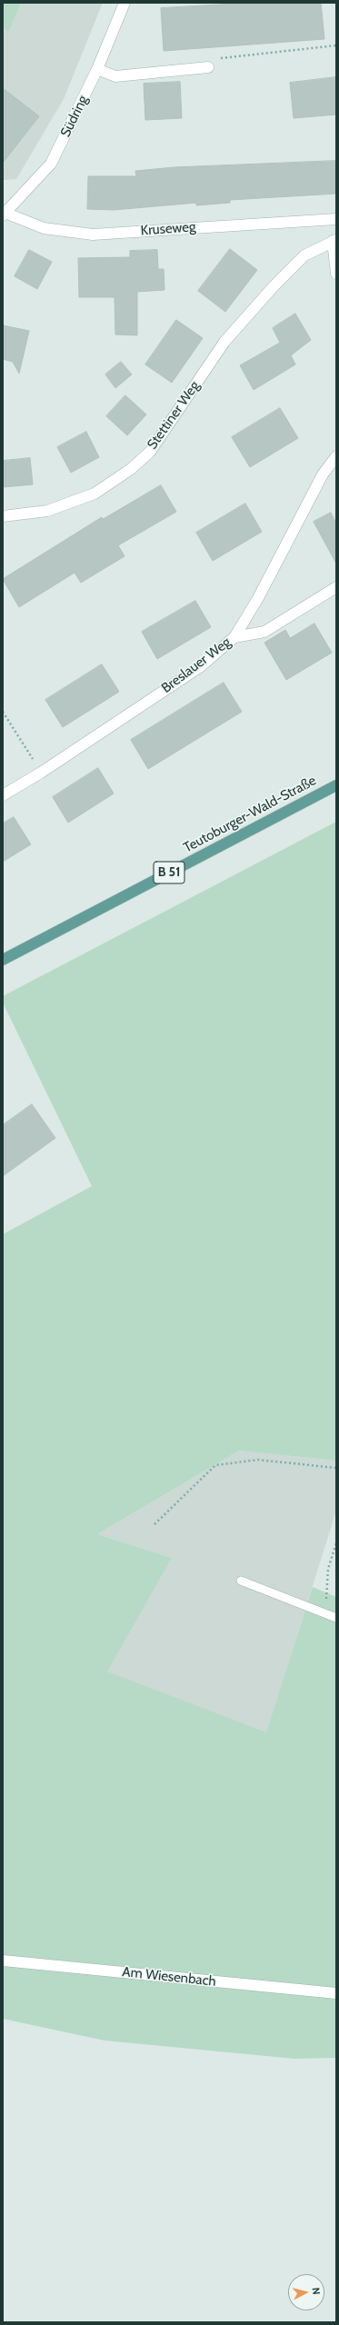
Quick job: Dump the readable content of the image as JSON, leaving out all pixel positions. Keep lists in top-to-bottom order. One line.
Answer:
{"streets":{"main road":["Teutoburger-Wald-Straße","B 51"],"street":["Südring","Kruseweg","Stettiner Weg","Breslauer Weg","Am Wiesenbach"]},"crossings":[["Südring","Kruseweg"]],"north":"right"}
